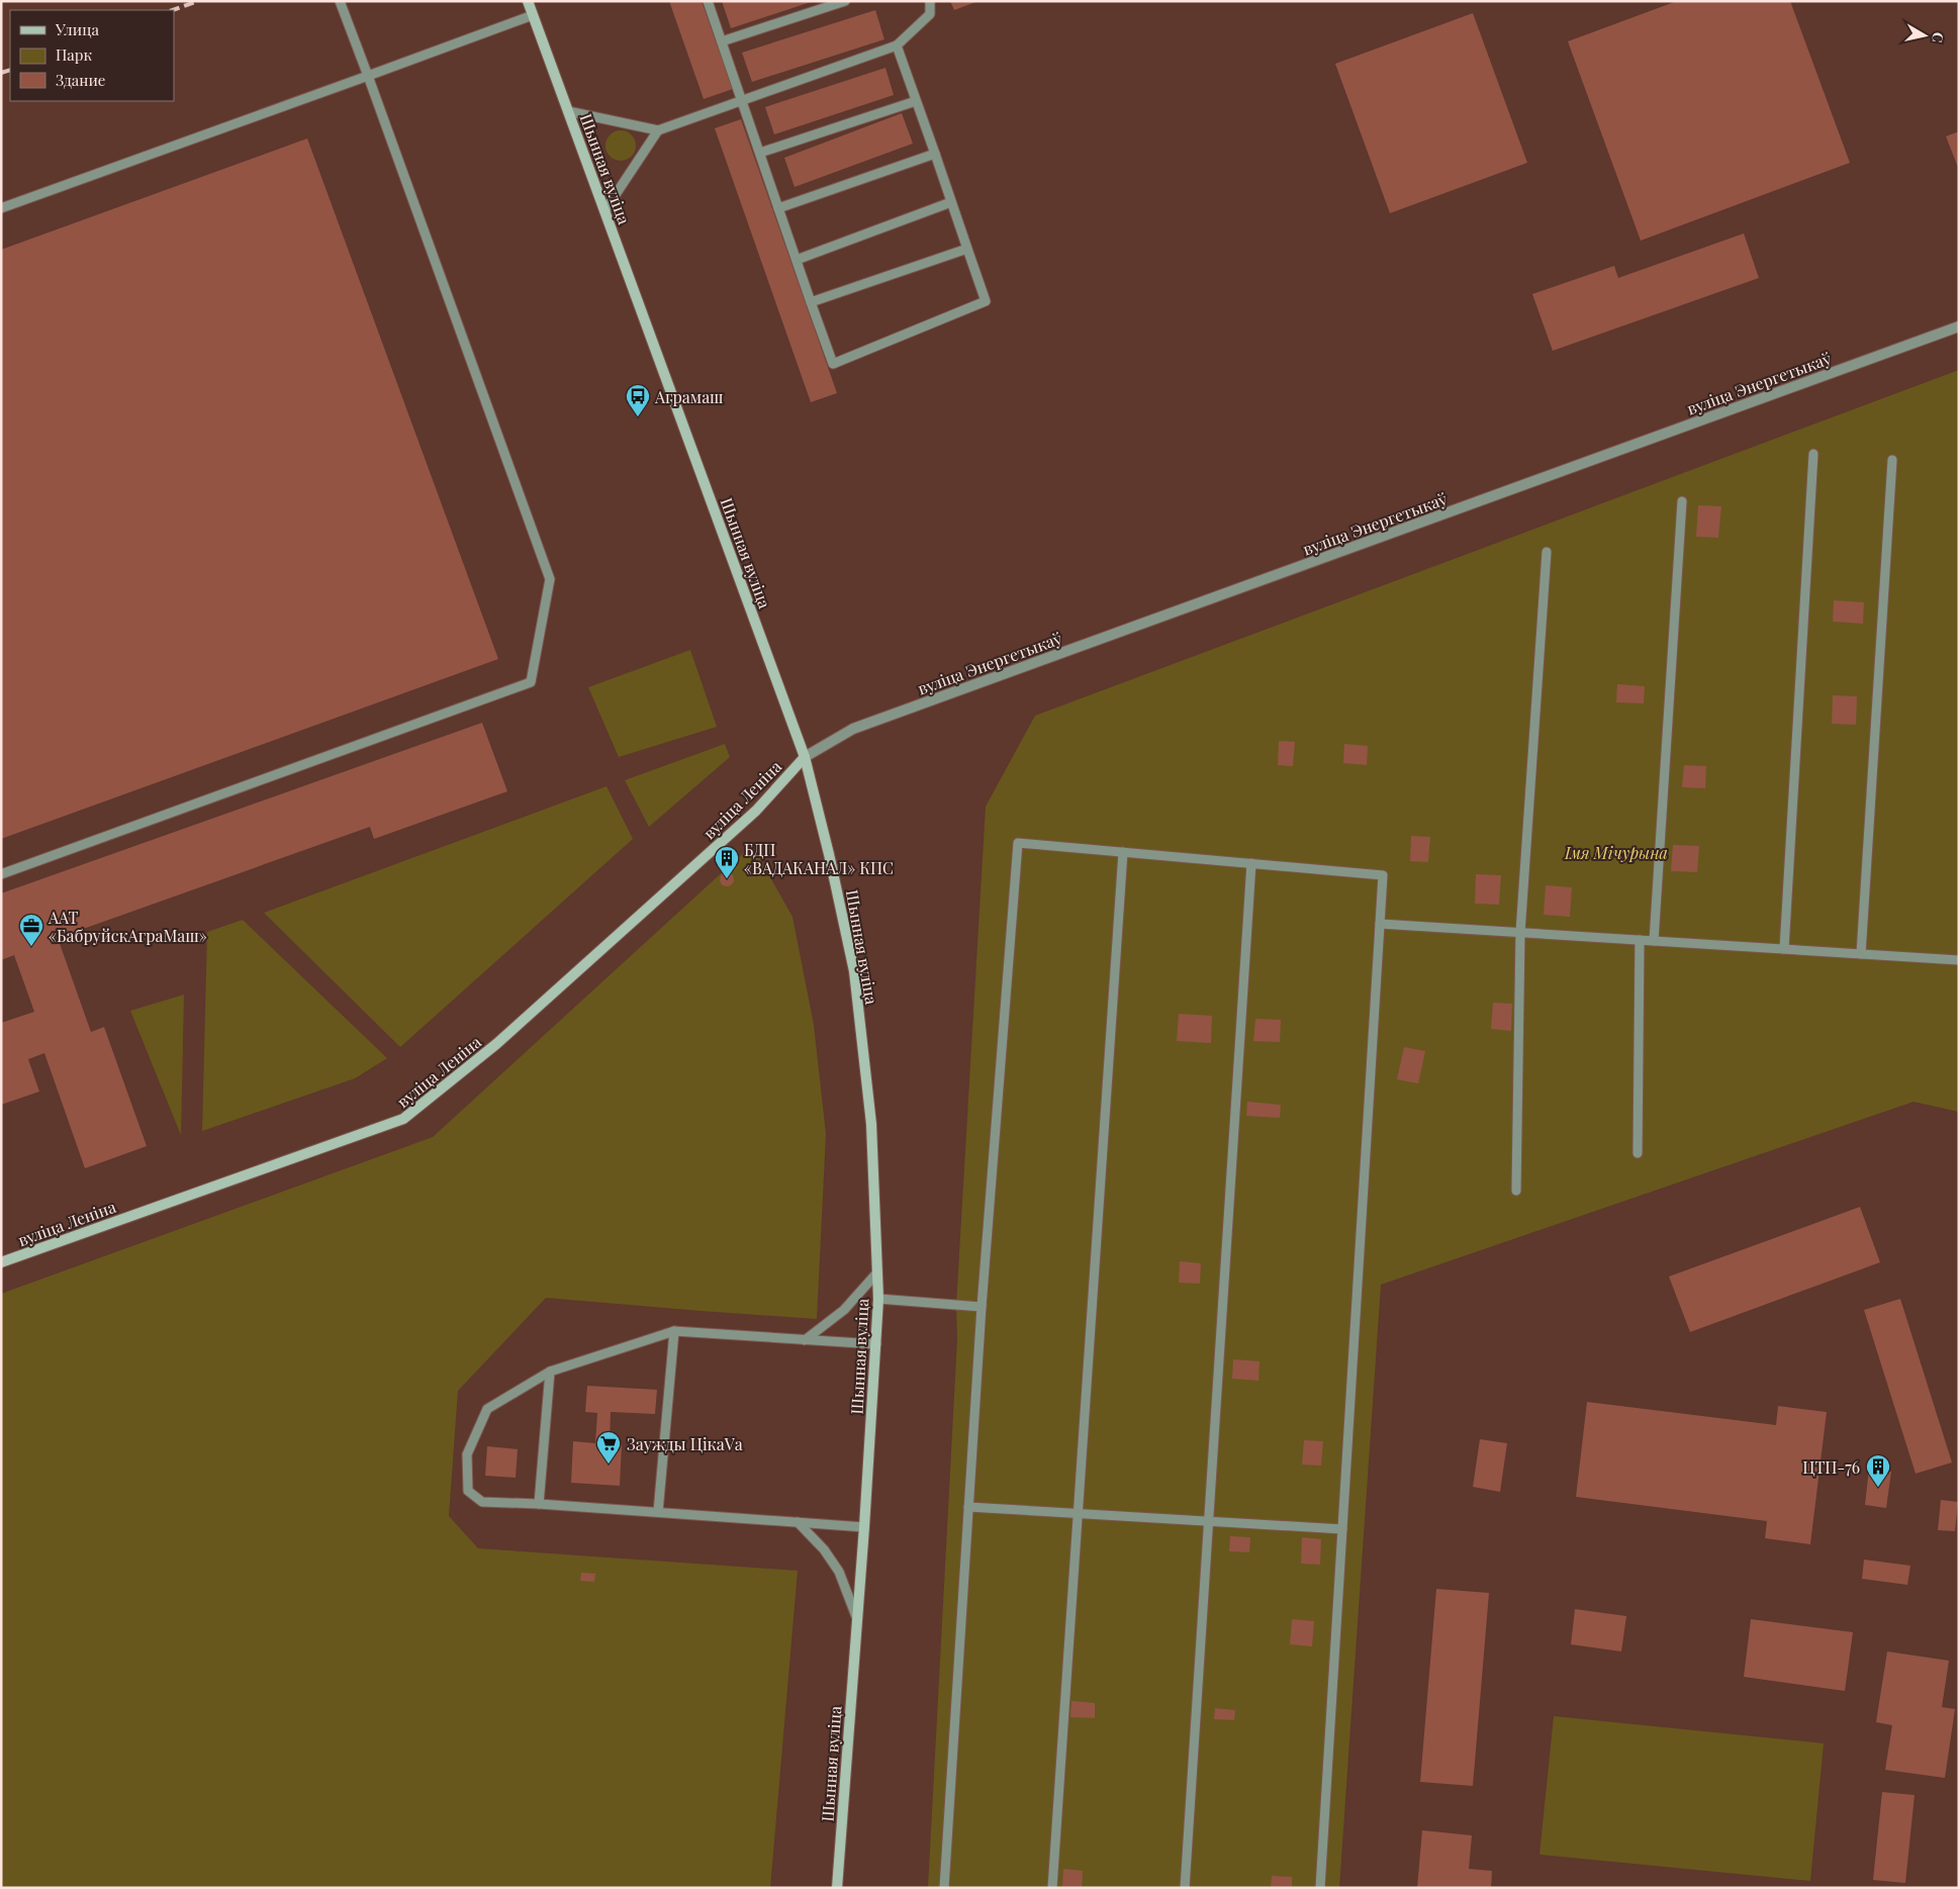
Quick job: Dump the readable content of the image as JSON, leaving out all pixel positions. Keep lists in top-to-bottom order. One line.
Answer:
{"streets":{"main road":["Шынная вуліца","вуліца Леніна"],"street":["вуліца Энергетыкаў"]},"crossings":[["Шынная вуліца","вуліца Энергетыкаў"],["Шынная вуліца","вуліца Леніна"],["вуліца Энергетыкаў","вуліца Леніна"]],"parks":["Імя Мічурына"],"places":{"bus stop":["Аграмаш"],"building":["БДП «ВАДАКАНАЛ» КПС","ЦТП-76"],"office":["ААТ «БабруйскАграМаш»"],"supermarket":["Заужды ЦікаVа"]},"legend":["Улица","Парк","Здание"],"north":"right"}
